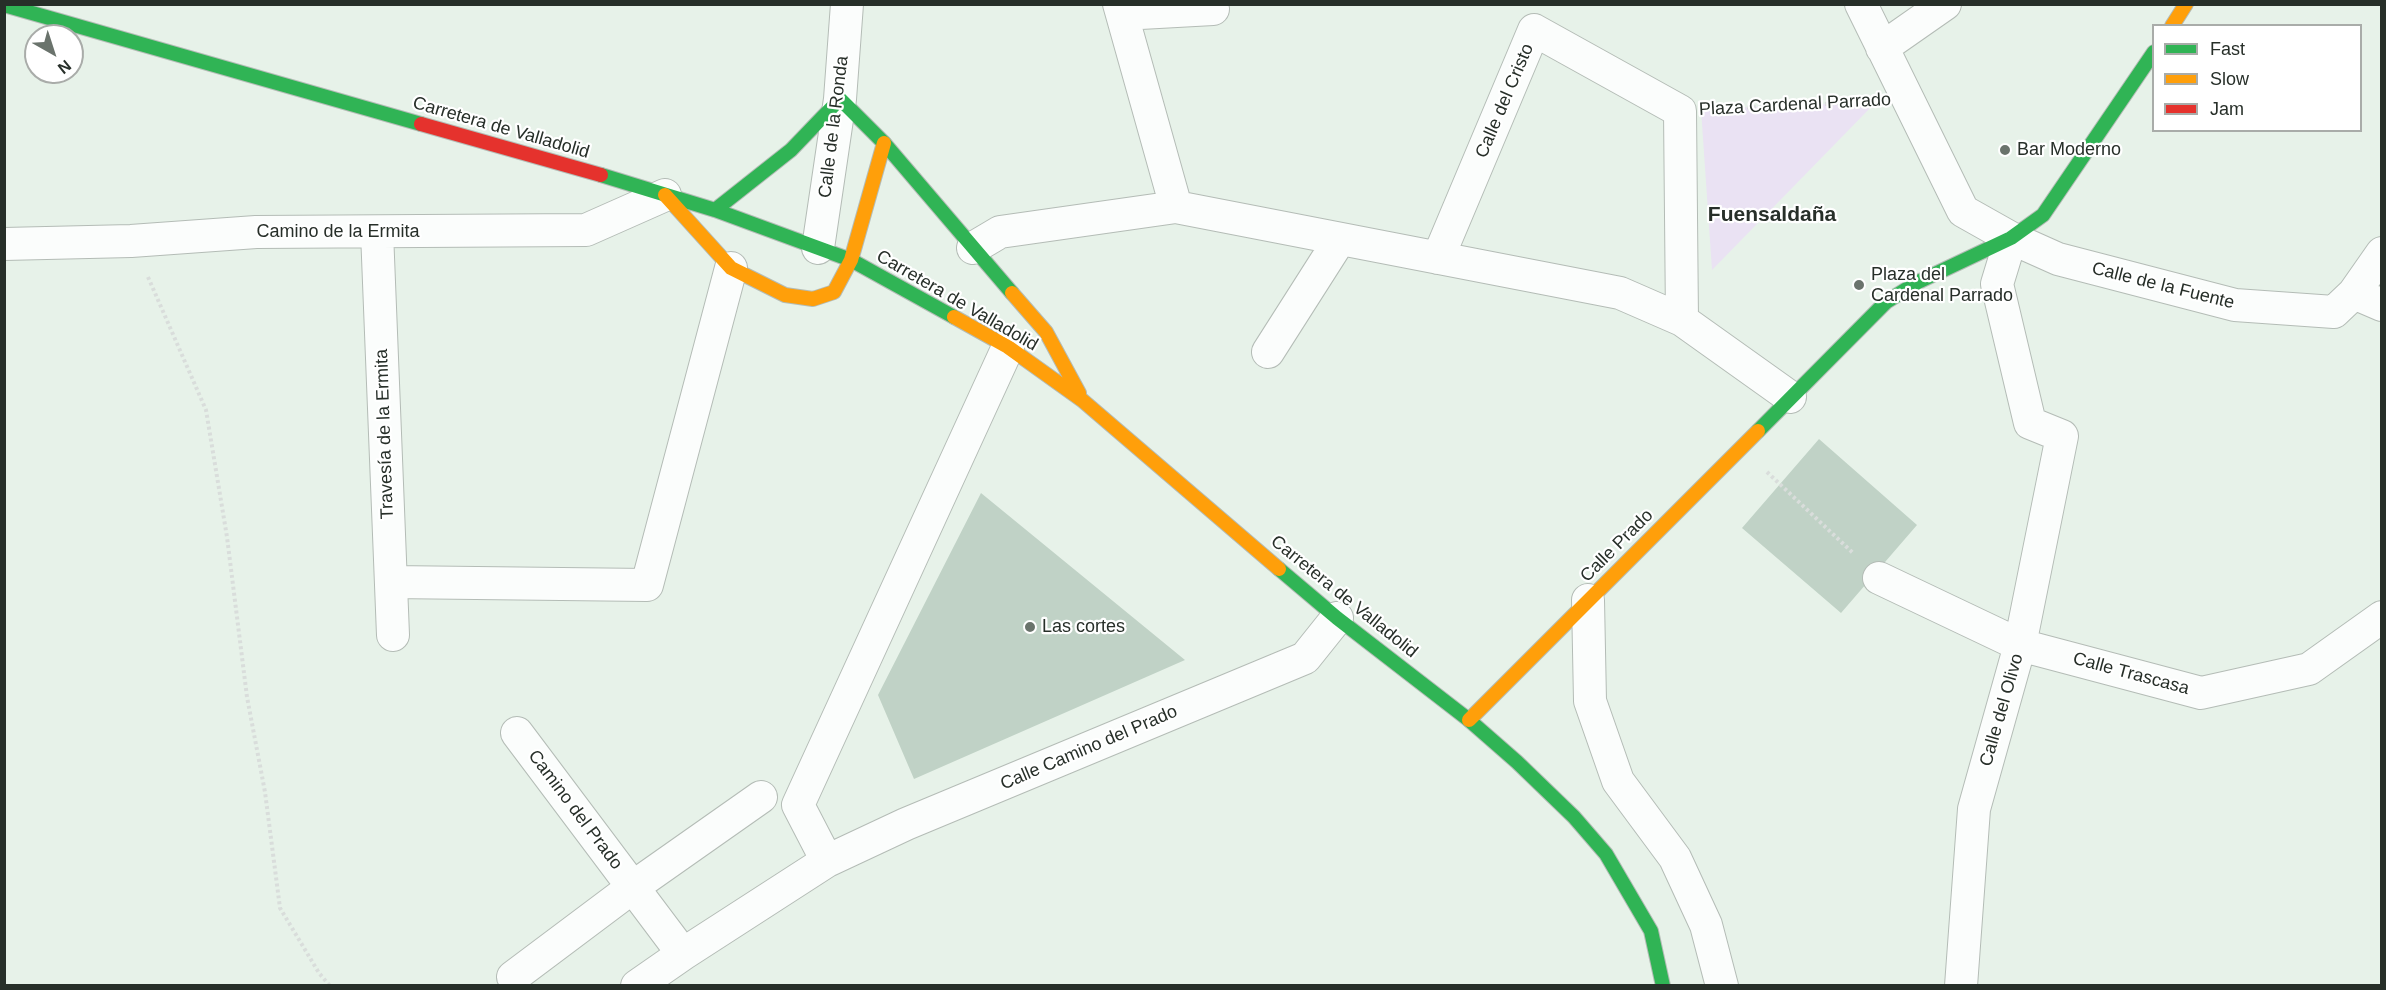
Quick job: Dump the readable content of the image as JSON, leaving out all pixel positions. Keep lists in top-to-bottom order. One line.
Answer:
{"streets":{"street":["Calle del Cristo","Calle de la Ronda","Carretera de Valladolid","Camino de la Ermita","Calle de la Fuente","Travesía de la Ermita","Calle Prado","Calle Trascasa","Calle del Olivo","Calle Camino del Prado","Camino del Prado"],"path":["Plaza Cardenal Parrado"]},"crossings":[["Calle del Cristo","Plaza Cardenal Parrado"],["Calle de la Ronda","Carretera de Valladolid"],["Carretera de Valladolid","Camino de la Ermita"],["Carretera de Valladolid","Calle Prado"],["Carretera de Valladolid","Calle Camino del Prado"],["Camino de la Ermita","Travesía de la Ermita"],["Calle de la Fuente","Calle del Olivo"],["Calle Trascasa","Calle del Olivo"],["Calle Camino del Prado","Camino del Prado"]],"districts":["Fuensaldaña"],"places":["Bar Moderno","Plaza del Cardenal Parrado","Las cortes"],"legend":["Fast","Slow","Jam"],"north":"bottom right"}
